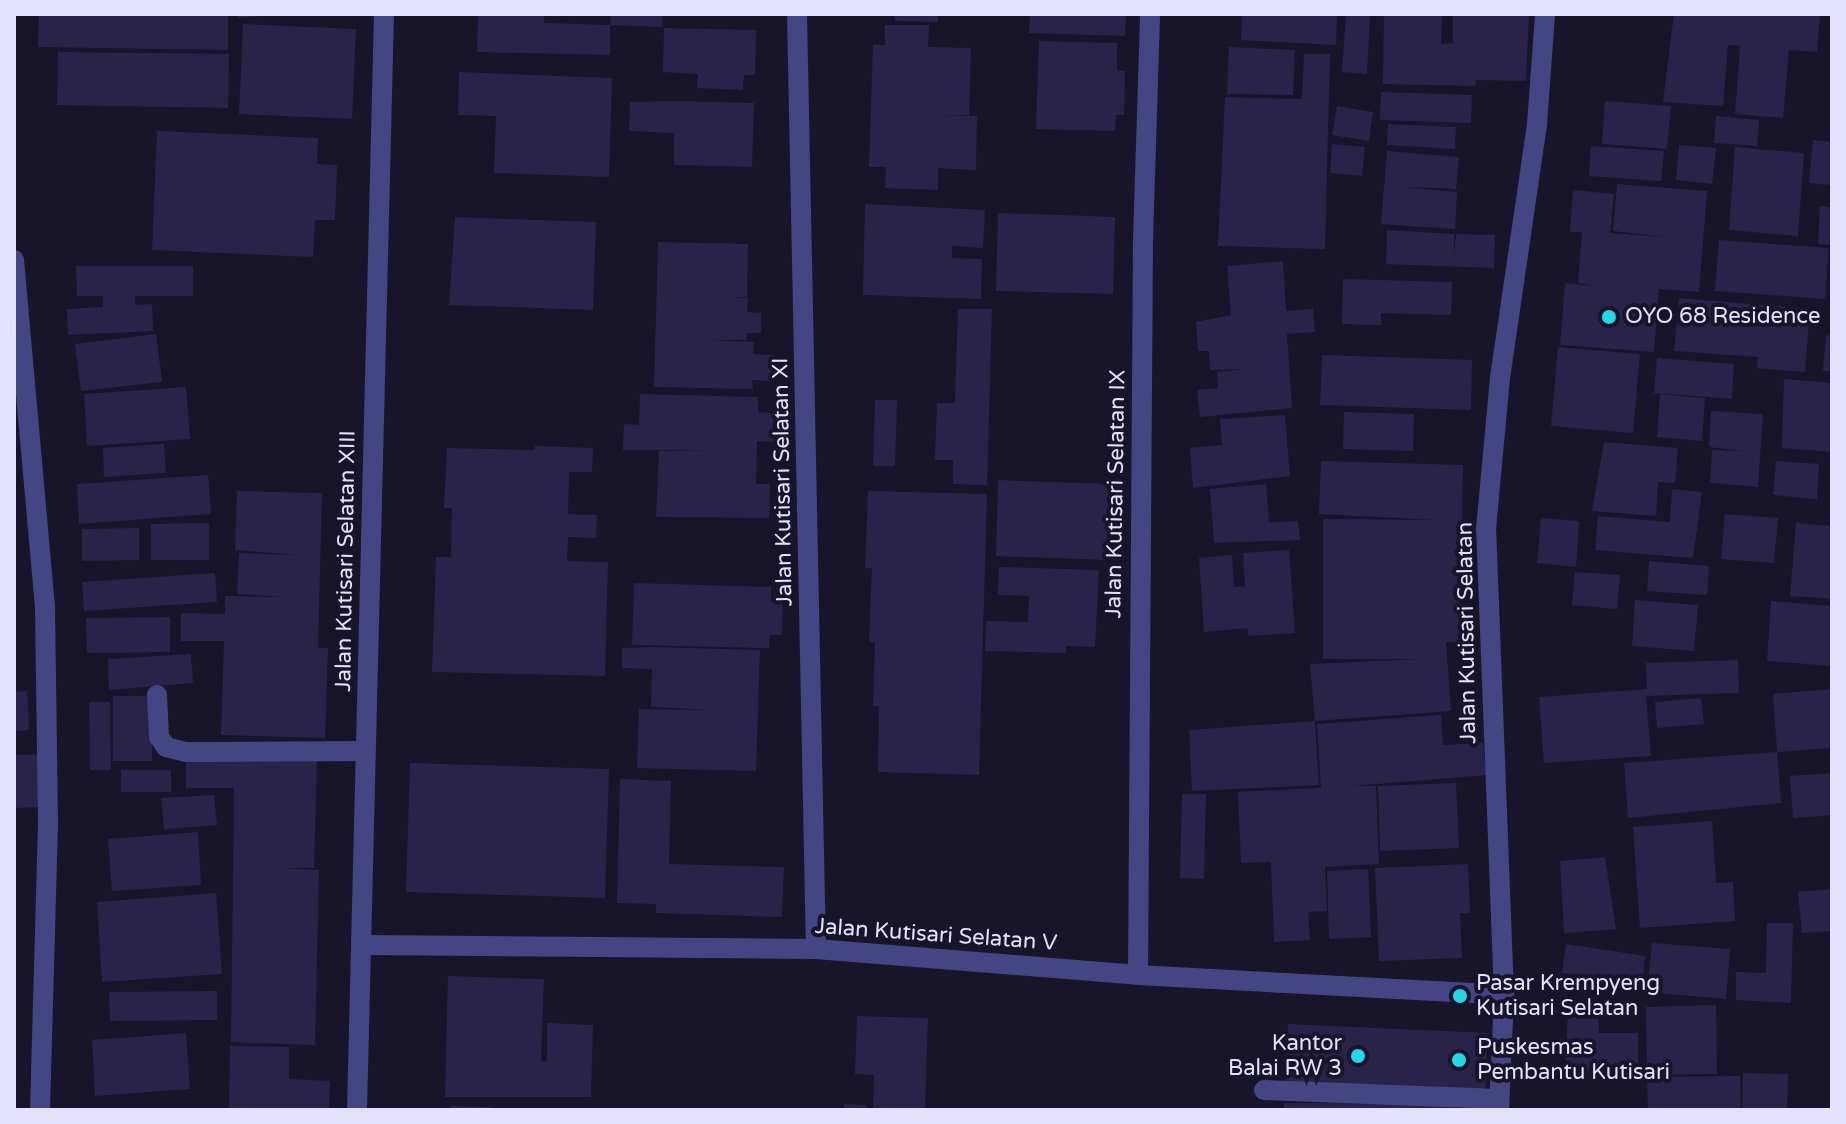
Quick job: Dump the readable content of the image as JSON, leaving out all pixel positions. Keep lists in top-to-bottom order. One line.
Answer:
{"streets":{"street":["Jalan Kutisari Selatan XI","Jalan Kutisari Selatan IX","Jalan Kutisari Selatan XIII","Jalan Kutisari Selatan","Jalan Kutisari Selatan V"]},"crossings":[["Jalan Kutisari Selatan XI","Jalan Kutisari Selatan V"],["Jalan Kutisari Selatan IX","Jalan Kutisari Selatan V"],["Jalan Kutisari Selatan XIII","Jalan Kutisari Selatan V"],["Jalan Kutisari Selatan","Jalan Kutisari Selatan V"]],"places":["OYO 68 Residence","Pasar Krempyeng Kutisari Selatan","Kantor Balai RW 3","Puskesmas Pembantu Kutisari"]}
